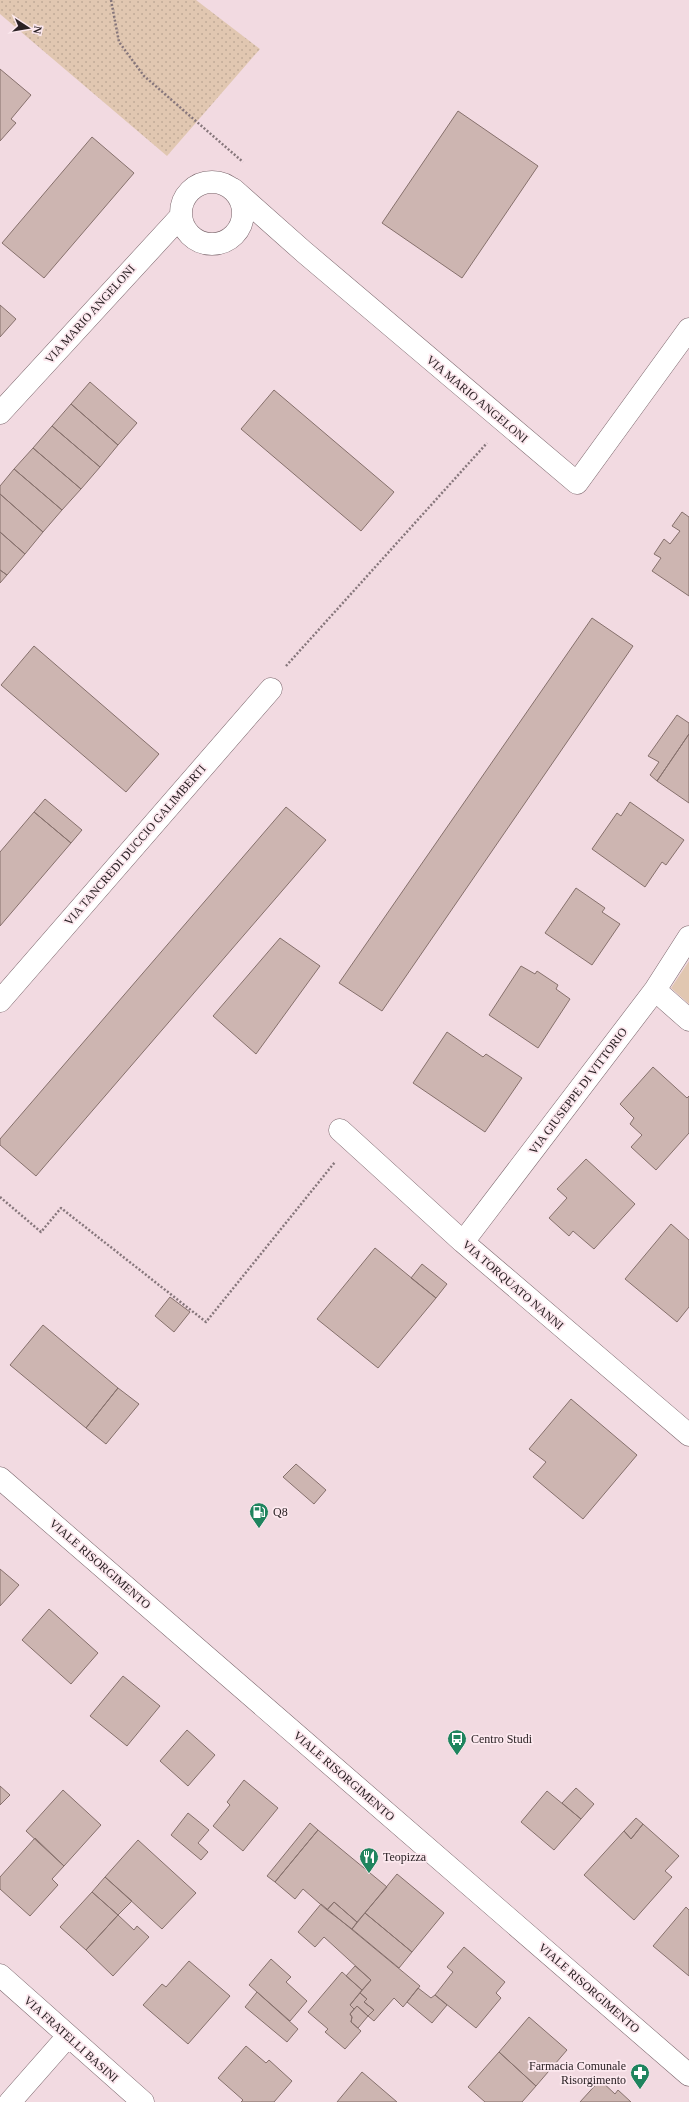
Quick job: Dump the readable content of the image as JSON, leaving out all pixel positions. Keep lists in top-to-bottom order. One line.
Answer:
{"streets":{"street":["VIA MARIO ANGELONI","VIA TANCREDI DUCCIO GALIMBERTI","VIA GIUSEPPE DI VITTORIO","VIA TORQUATO NANNI","VIALE RISORGIMENTO","VIA FRATELLI BASINI"]},"crossings":[["VIA GIUSEPPE DI VITTORIO","VIA TORQUATO NANNI"]],"places":{"fuel station":["Q8"],"bus stop":["Centro Studi"],"restaurant":["Teopizza"],"pharmacy":["Farmacia Comunale Risorgimento"]},"north":"right"}
